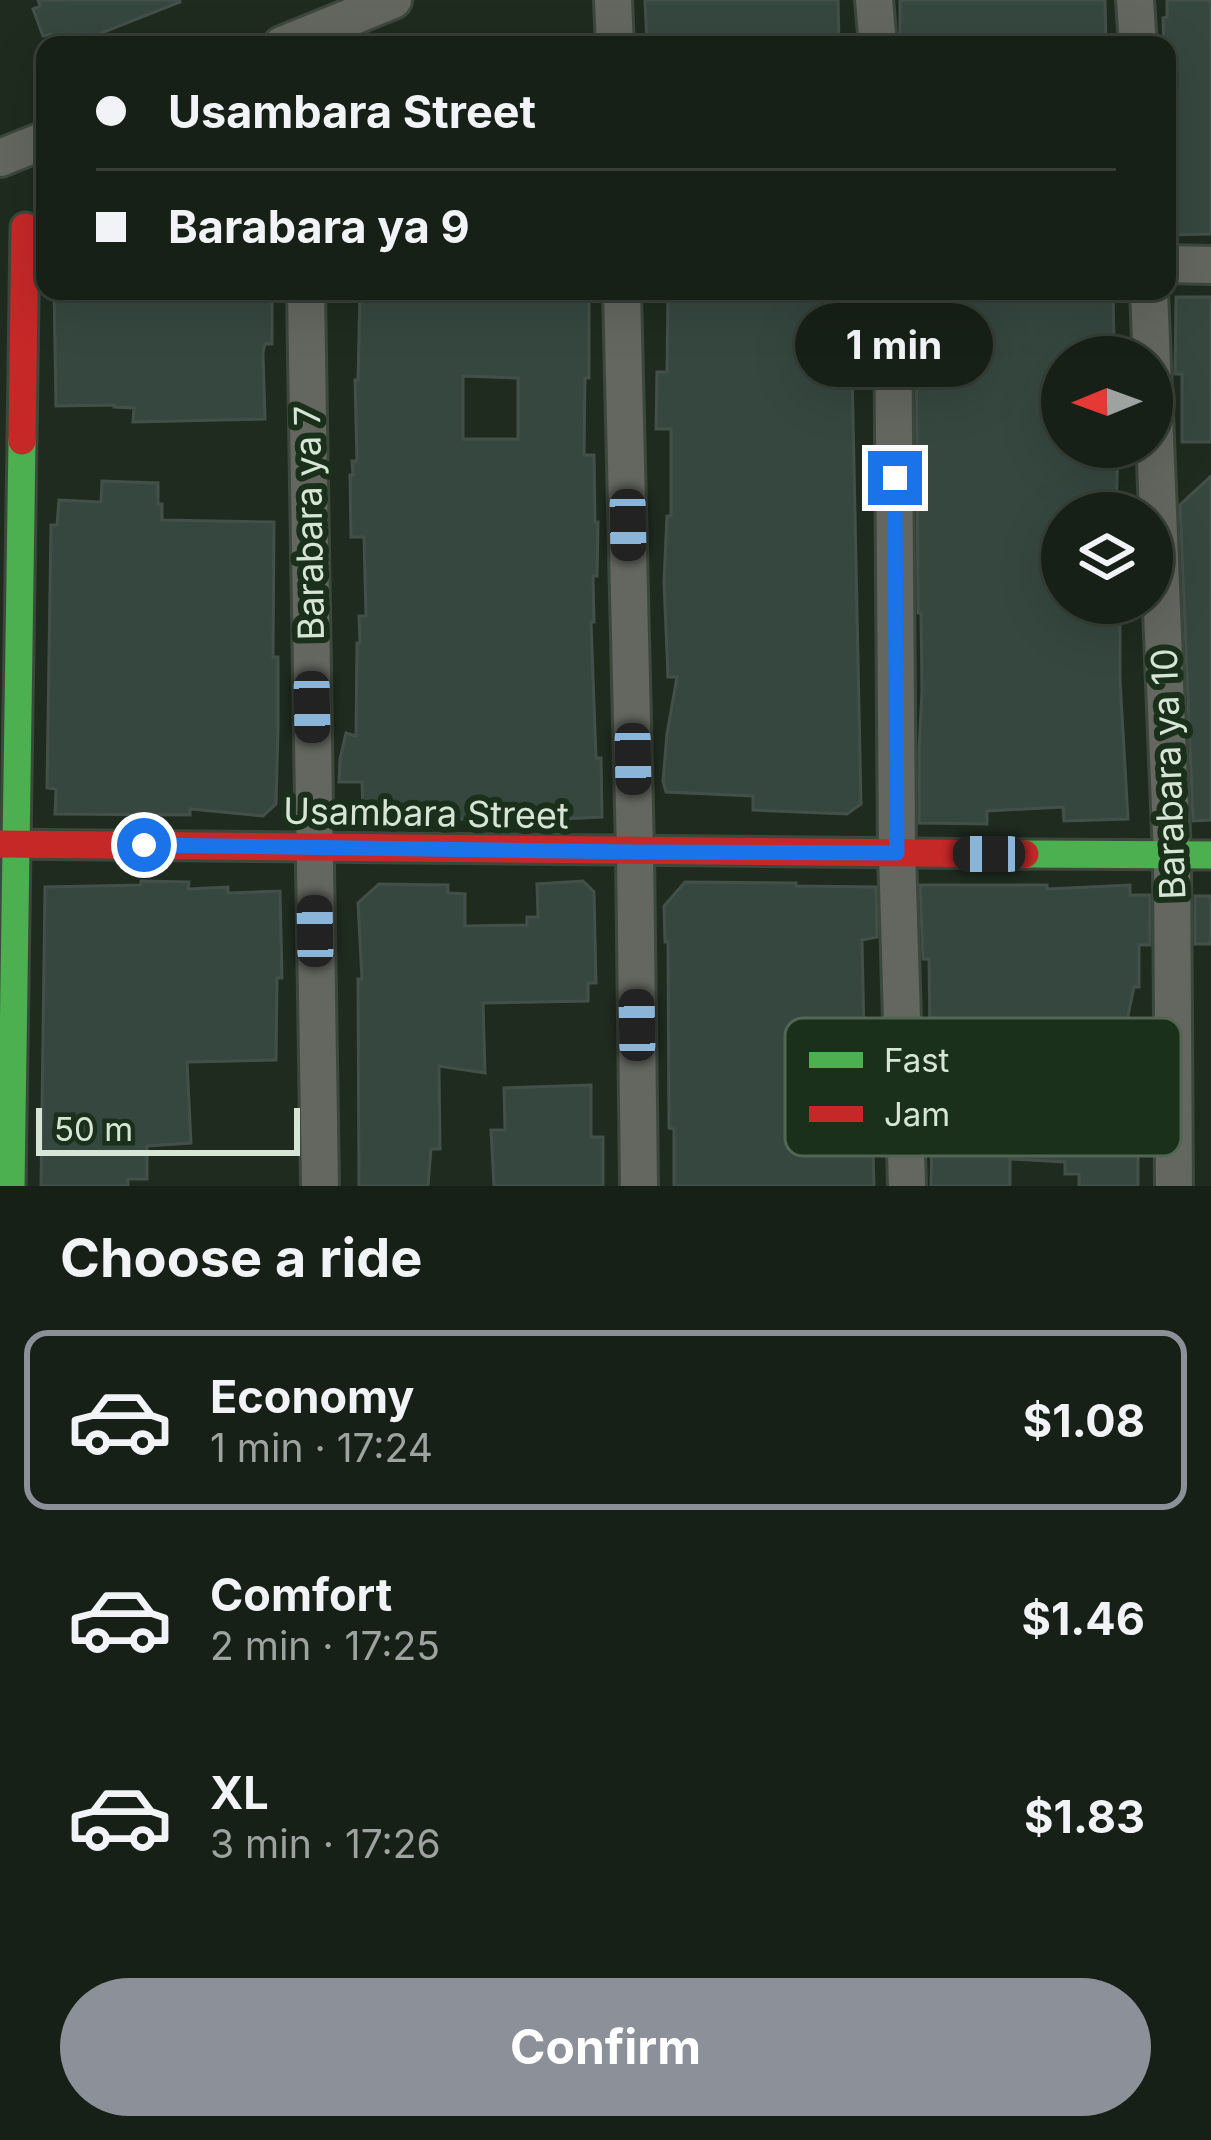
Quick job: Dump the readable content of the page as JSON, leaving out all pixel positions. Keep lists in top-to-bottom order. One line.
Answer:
{"streets":{"street":["Barabara ya 7","Barabara ya 10","Usambara Street"]},"crossings":[["Barabara ya 7","Usambara Street"],["Barabara ya 10","Usambara Street"]],"legend":["Fast","Jam"],"scale_bar":"50 m","north":"left","page":{"banner":["Usambara Street","Barabara ya 9"],"bubble":"1 min","scale":"50 m","heading":"Choose a ride","list":[{"name":"Economy","note":"1 min · 17:24","value":"$1.08"},{"name":"Comfort","note":"2 min · 17:25","value":"$1.46"},{"name":"XL","note":"3 min · 17:26","value":"$1.83"}],"buttons":"Confirm"}}
